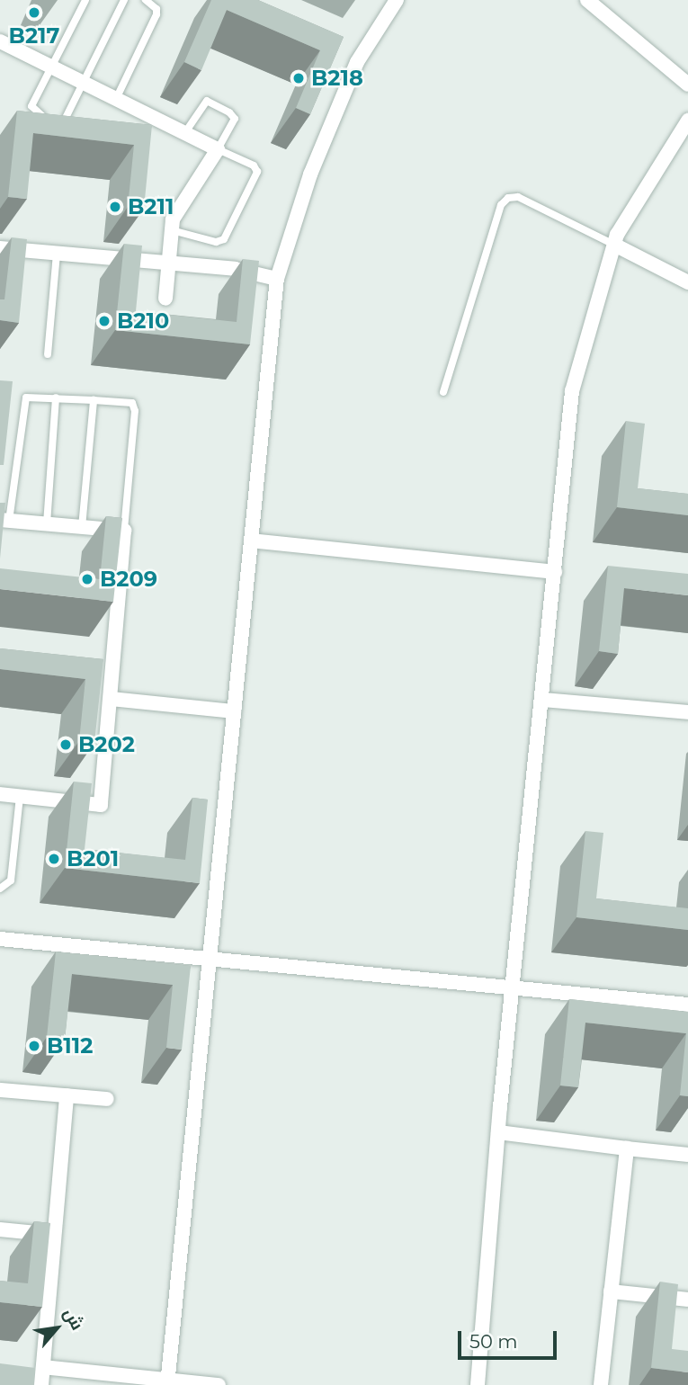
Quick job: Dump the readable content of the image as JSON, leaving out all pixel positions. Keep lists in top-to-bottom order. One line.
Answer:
{"places":["B217","B218","B211","B210","B209","B202","B201","B112"],"scale_bar":"50 m","north":"top right"}
